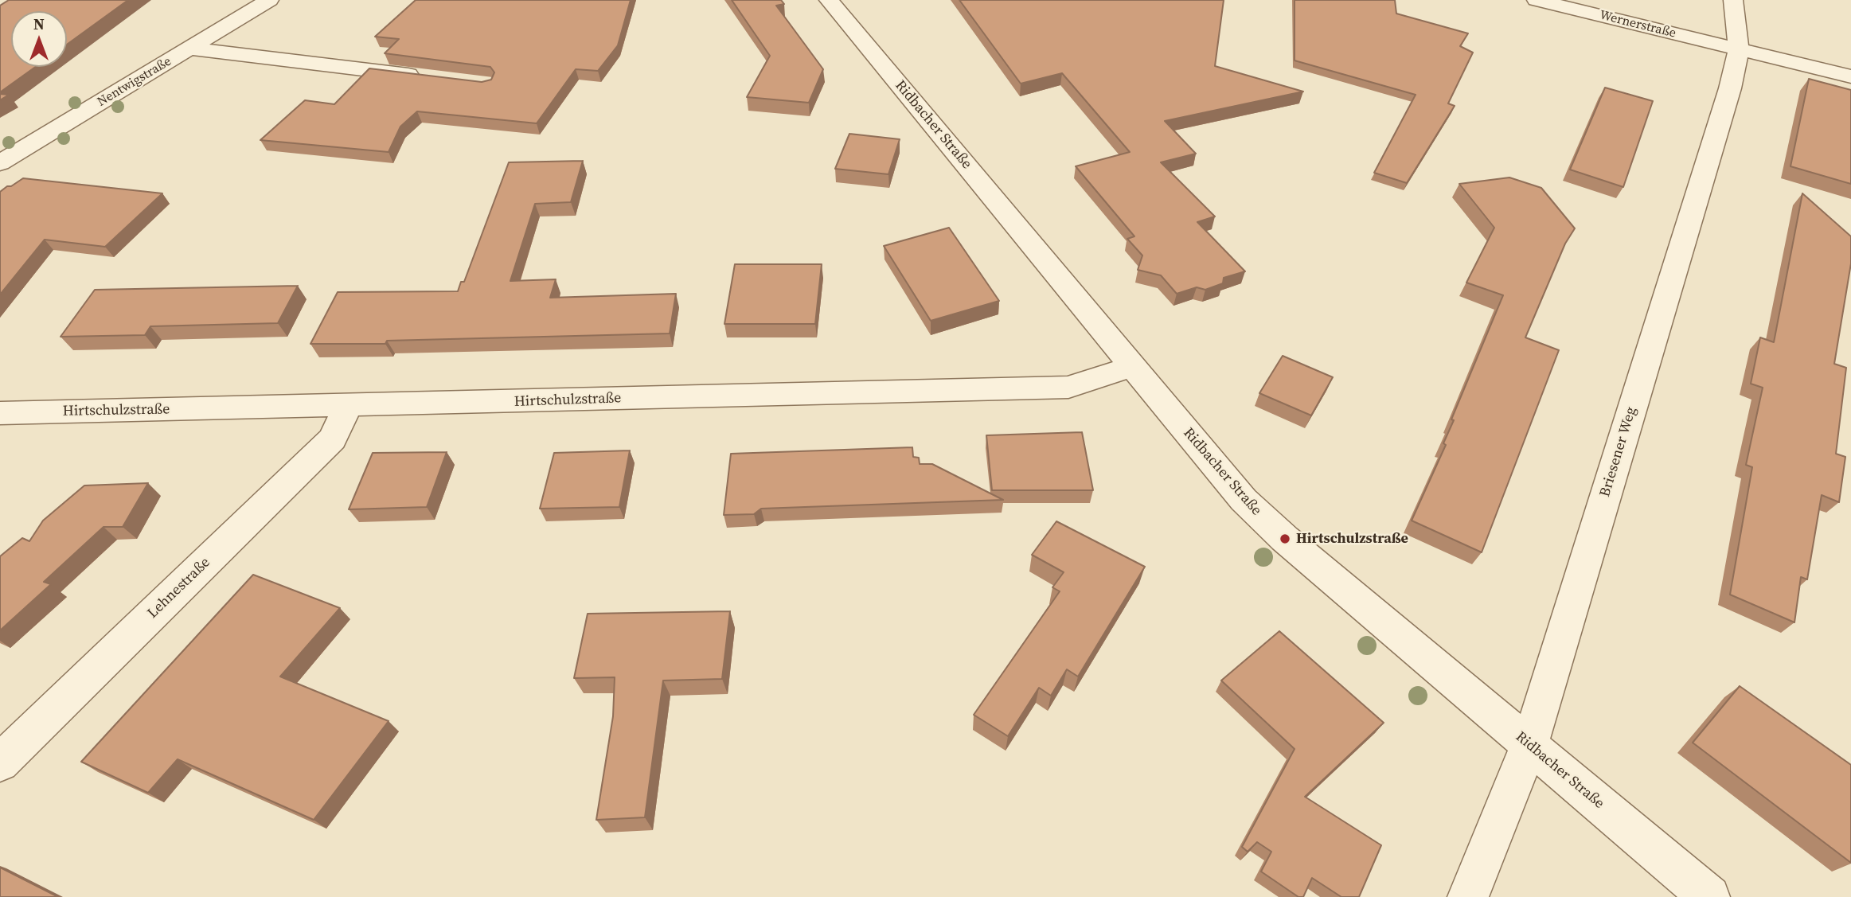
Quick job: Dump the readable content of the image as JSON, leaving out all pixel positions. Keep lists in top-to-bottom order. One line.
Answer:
{"streets":{"street":["Wernerstraße","Nentwigstraße","Ridbacher Straße","Hirtschulzstraße","Briesener Weg","Lehnestraße"]},"crossings":[["Wernerstraße","Briesener Weg"],["Ridbacher Straße","Hirtschulzstraße"],["Ridbacher Straße","Briesener Weg"],["Hirtschulzstraße","Lehnestraße"]],"places":["Hirtschulzstraße"],"north":"top"}
